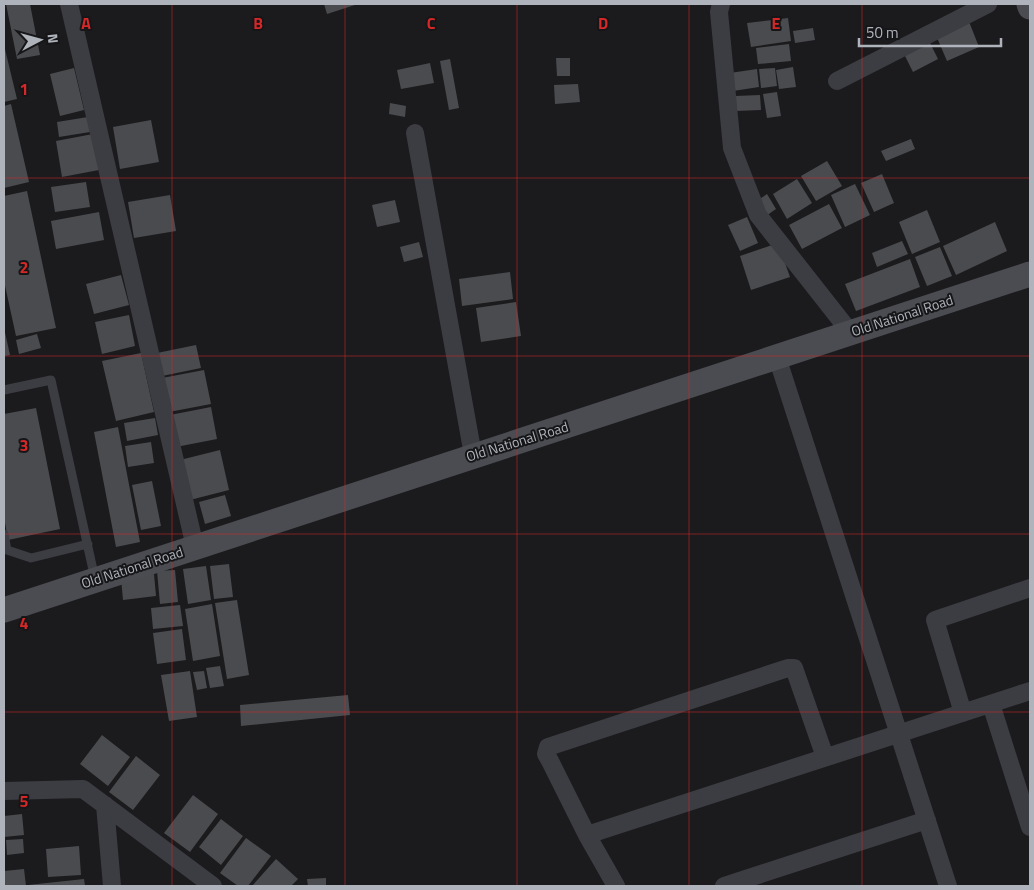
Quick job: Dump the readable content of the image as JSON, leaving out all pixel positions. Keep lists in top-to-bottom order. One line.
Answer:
{"streets":{"main road":["Old National Road"]},"scale_bar":"50 m","north":"right","grid":{"columns":["A","B","C","D","E"],"rows":["1","2","3","4","5"]}}
